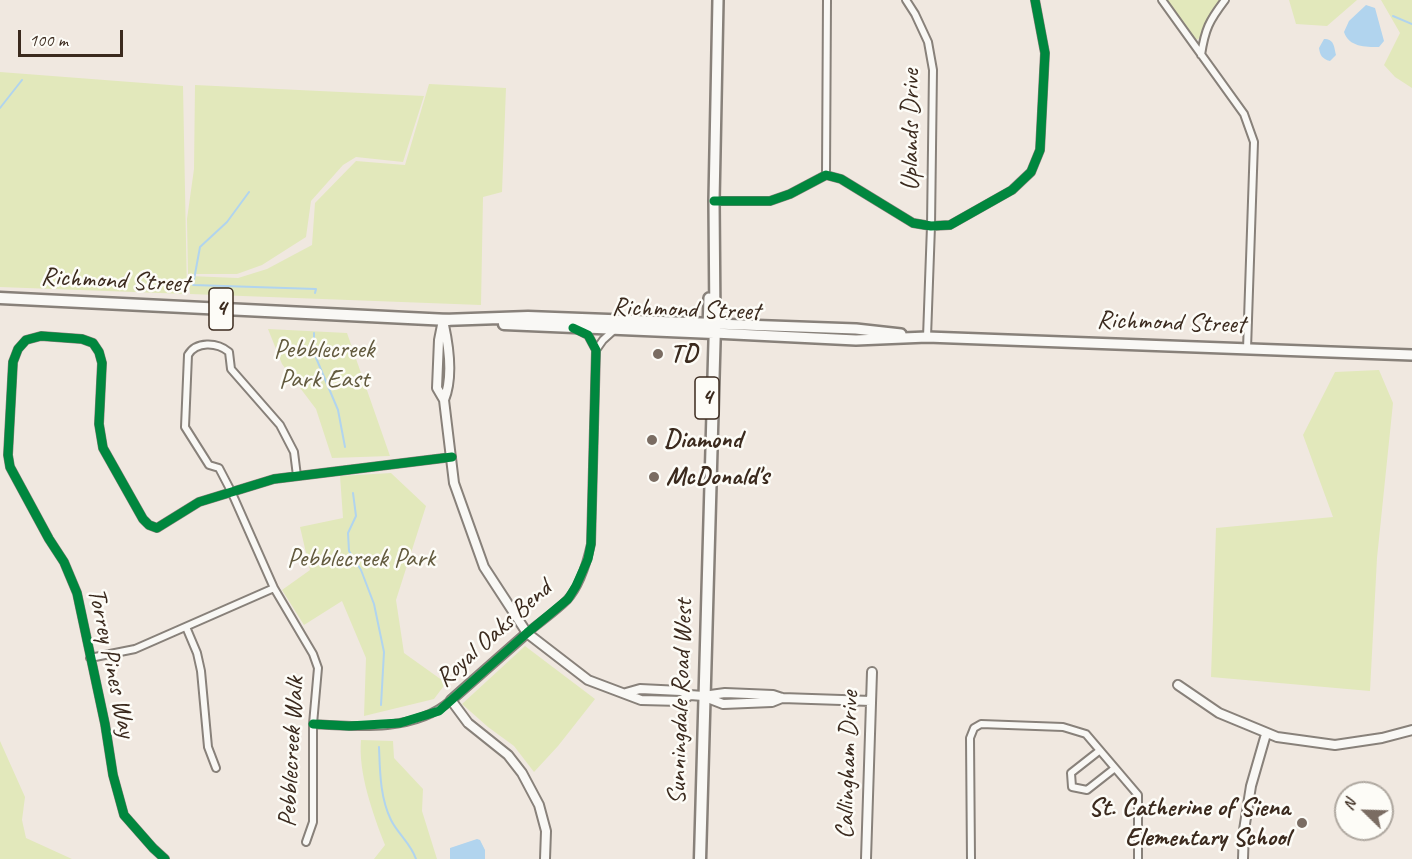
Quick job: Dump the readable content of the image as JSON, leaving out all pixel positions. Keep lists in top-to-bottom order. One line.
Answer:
{"streets":{"main road":["Richmond Street","4","Sunningdale Road West"],"street":["Uplands Drive","Royal Oaks Bend","Torrey Pines Way","Pebblecreek Walk","Callingham Drive"]},"crossings":[["Uplands Drive","Richmond Street"],["Richmond Street","Sunningdale Road West"],["Royal Oaks Bend","Pebblecreek Walk"],["Torrey Pines Way","Pebblecreek Walk"]],"parks":["Pebblecreek Park East","Pebblecreek Park"],"places":["TD","Diamond","McDonald's","St. Catherine of Siena Elementary School"],"scale_bar":"100 m","north":"top left"}
